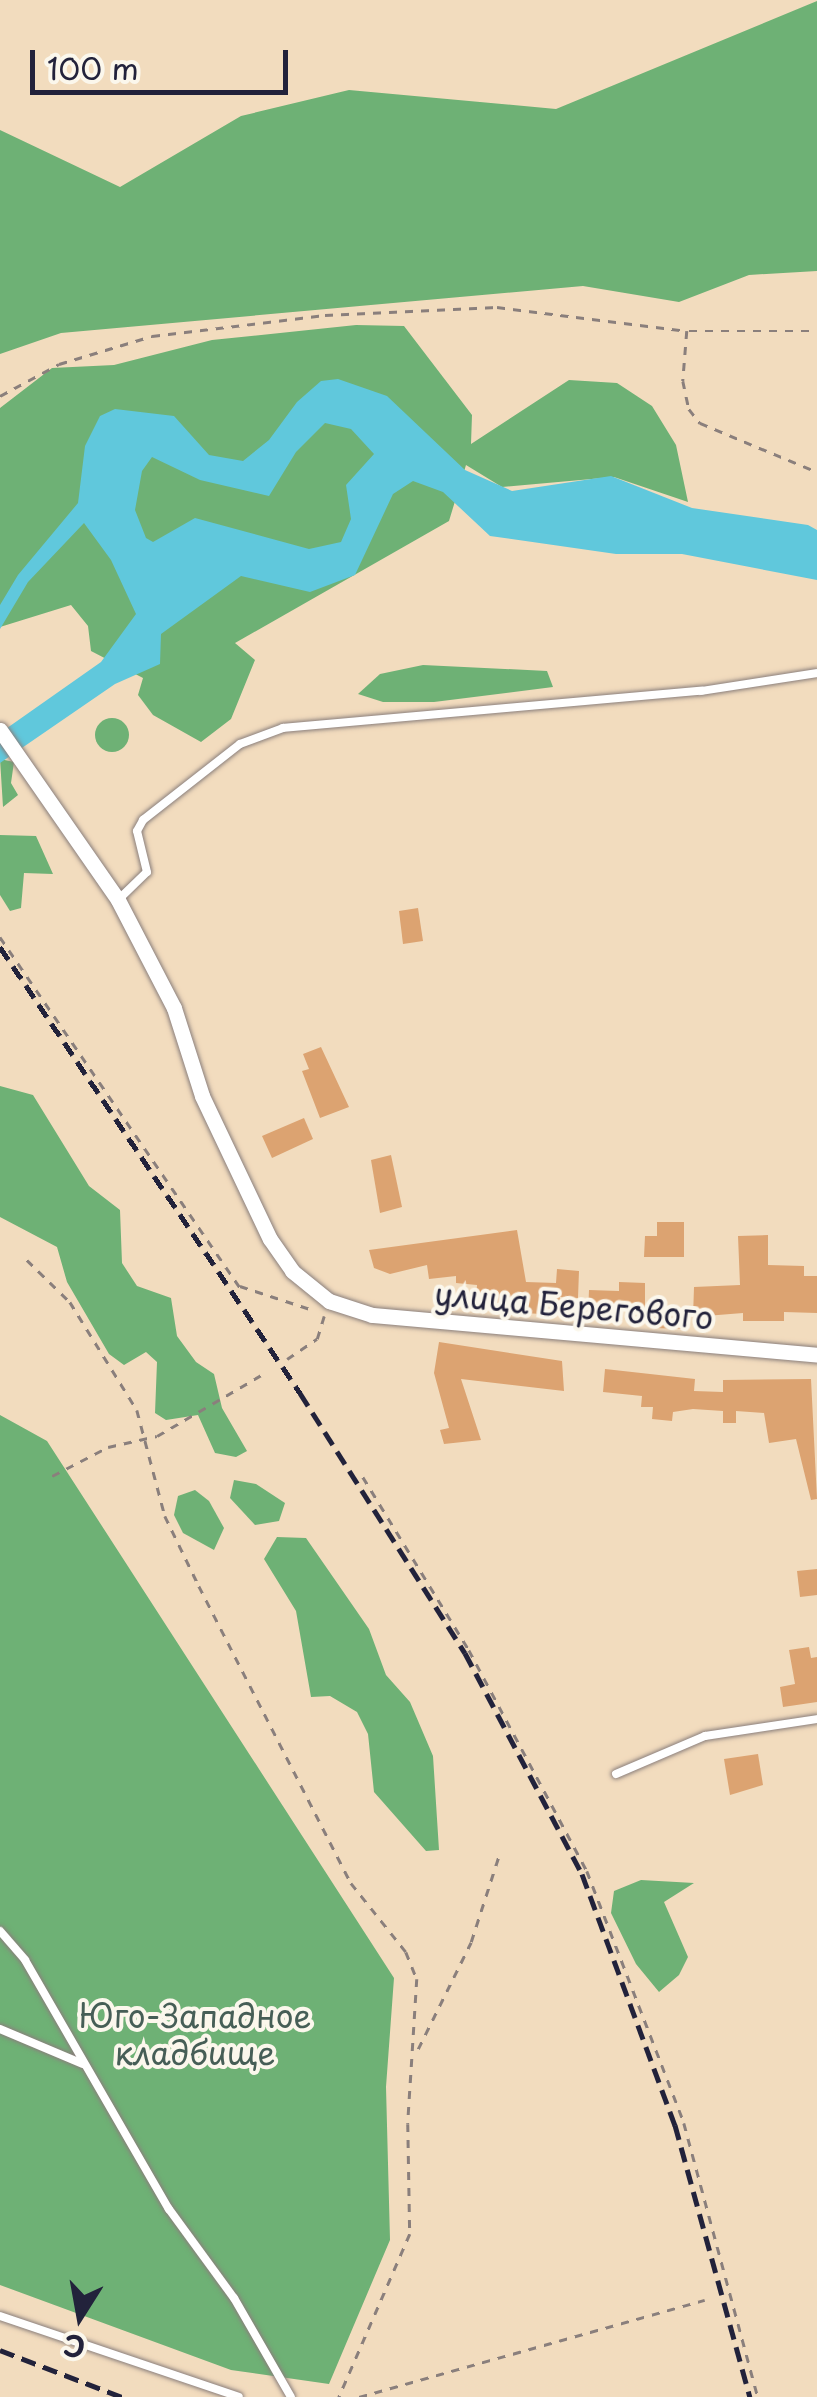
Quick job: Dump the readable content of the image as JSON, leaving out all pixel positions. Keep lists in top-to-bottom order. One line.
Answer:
{"streets":{"street":["улица Берегового"]},"parks":["Юго-Западное кладбище"],"scale_bar":"100 m","north":"bottom"}
